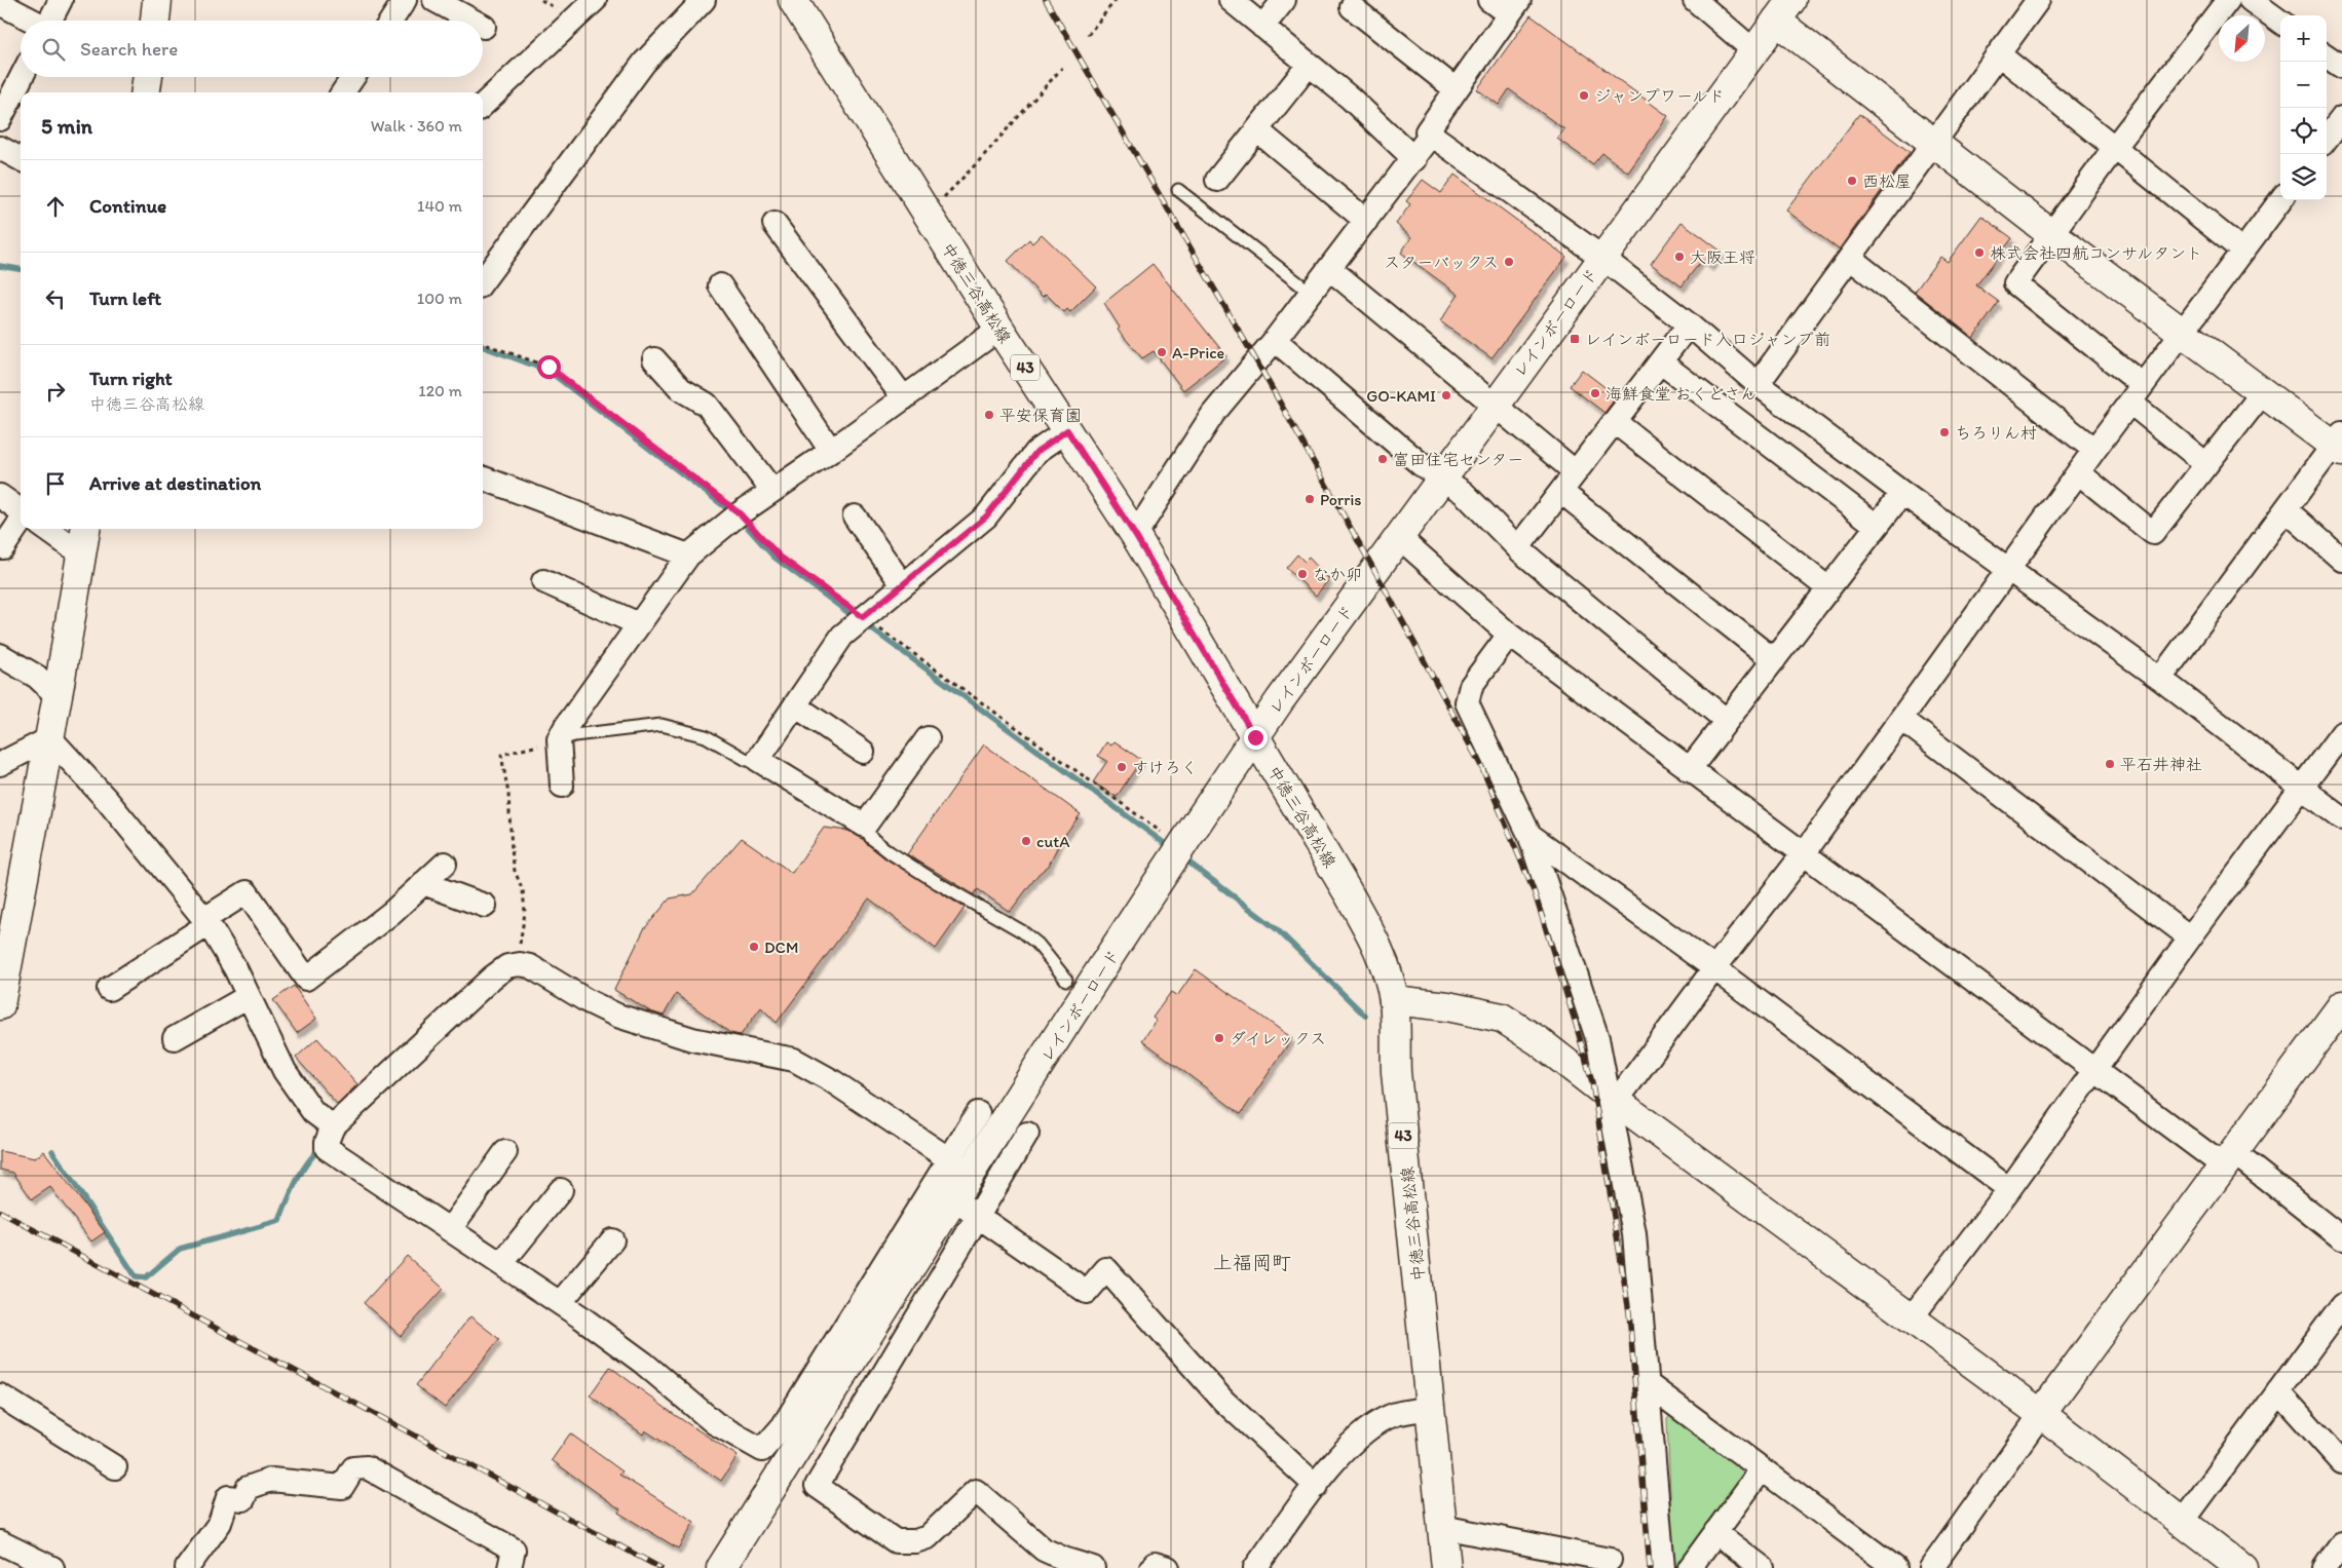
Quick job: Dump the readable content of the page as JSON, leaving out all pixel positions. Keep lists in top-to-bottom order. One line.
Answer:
{"streets":{"street":["中徳三谷高松線","レインボーロード","43"]},"crossings":[["中徳三谷高松線","レインボーロード"]],"districts":["上福岡町"],"places":{"other":["ジャンプワールド","西松屋","株式会社四航コンサルタント","大阪王将","スターバックス","A-Price","海鮮食堂 おくどさん","GO-KAMI","平安保育園","ちろりん村","富田住宅センター","Porris","なか卯","平石井神社","すけろく","cutA","DCM","ダイレックス"],"transit":["レインボーロード入口ジャンプ前"]},"north":"bottom left","page":{"map_buttons":["+","−"],"search":"Search here","heading":["5 min","Walk · 360 m"],"list":[["Continue","140 m"],["Turn left","100 m"],["Turn right","中徳三谷高松線","120 m"],"Arrive at destination"]}}
